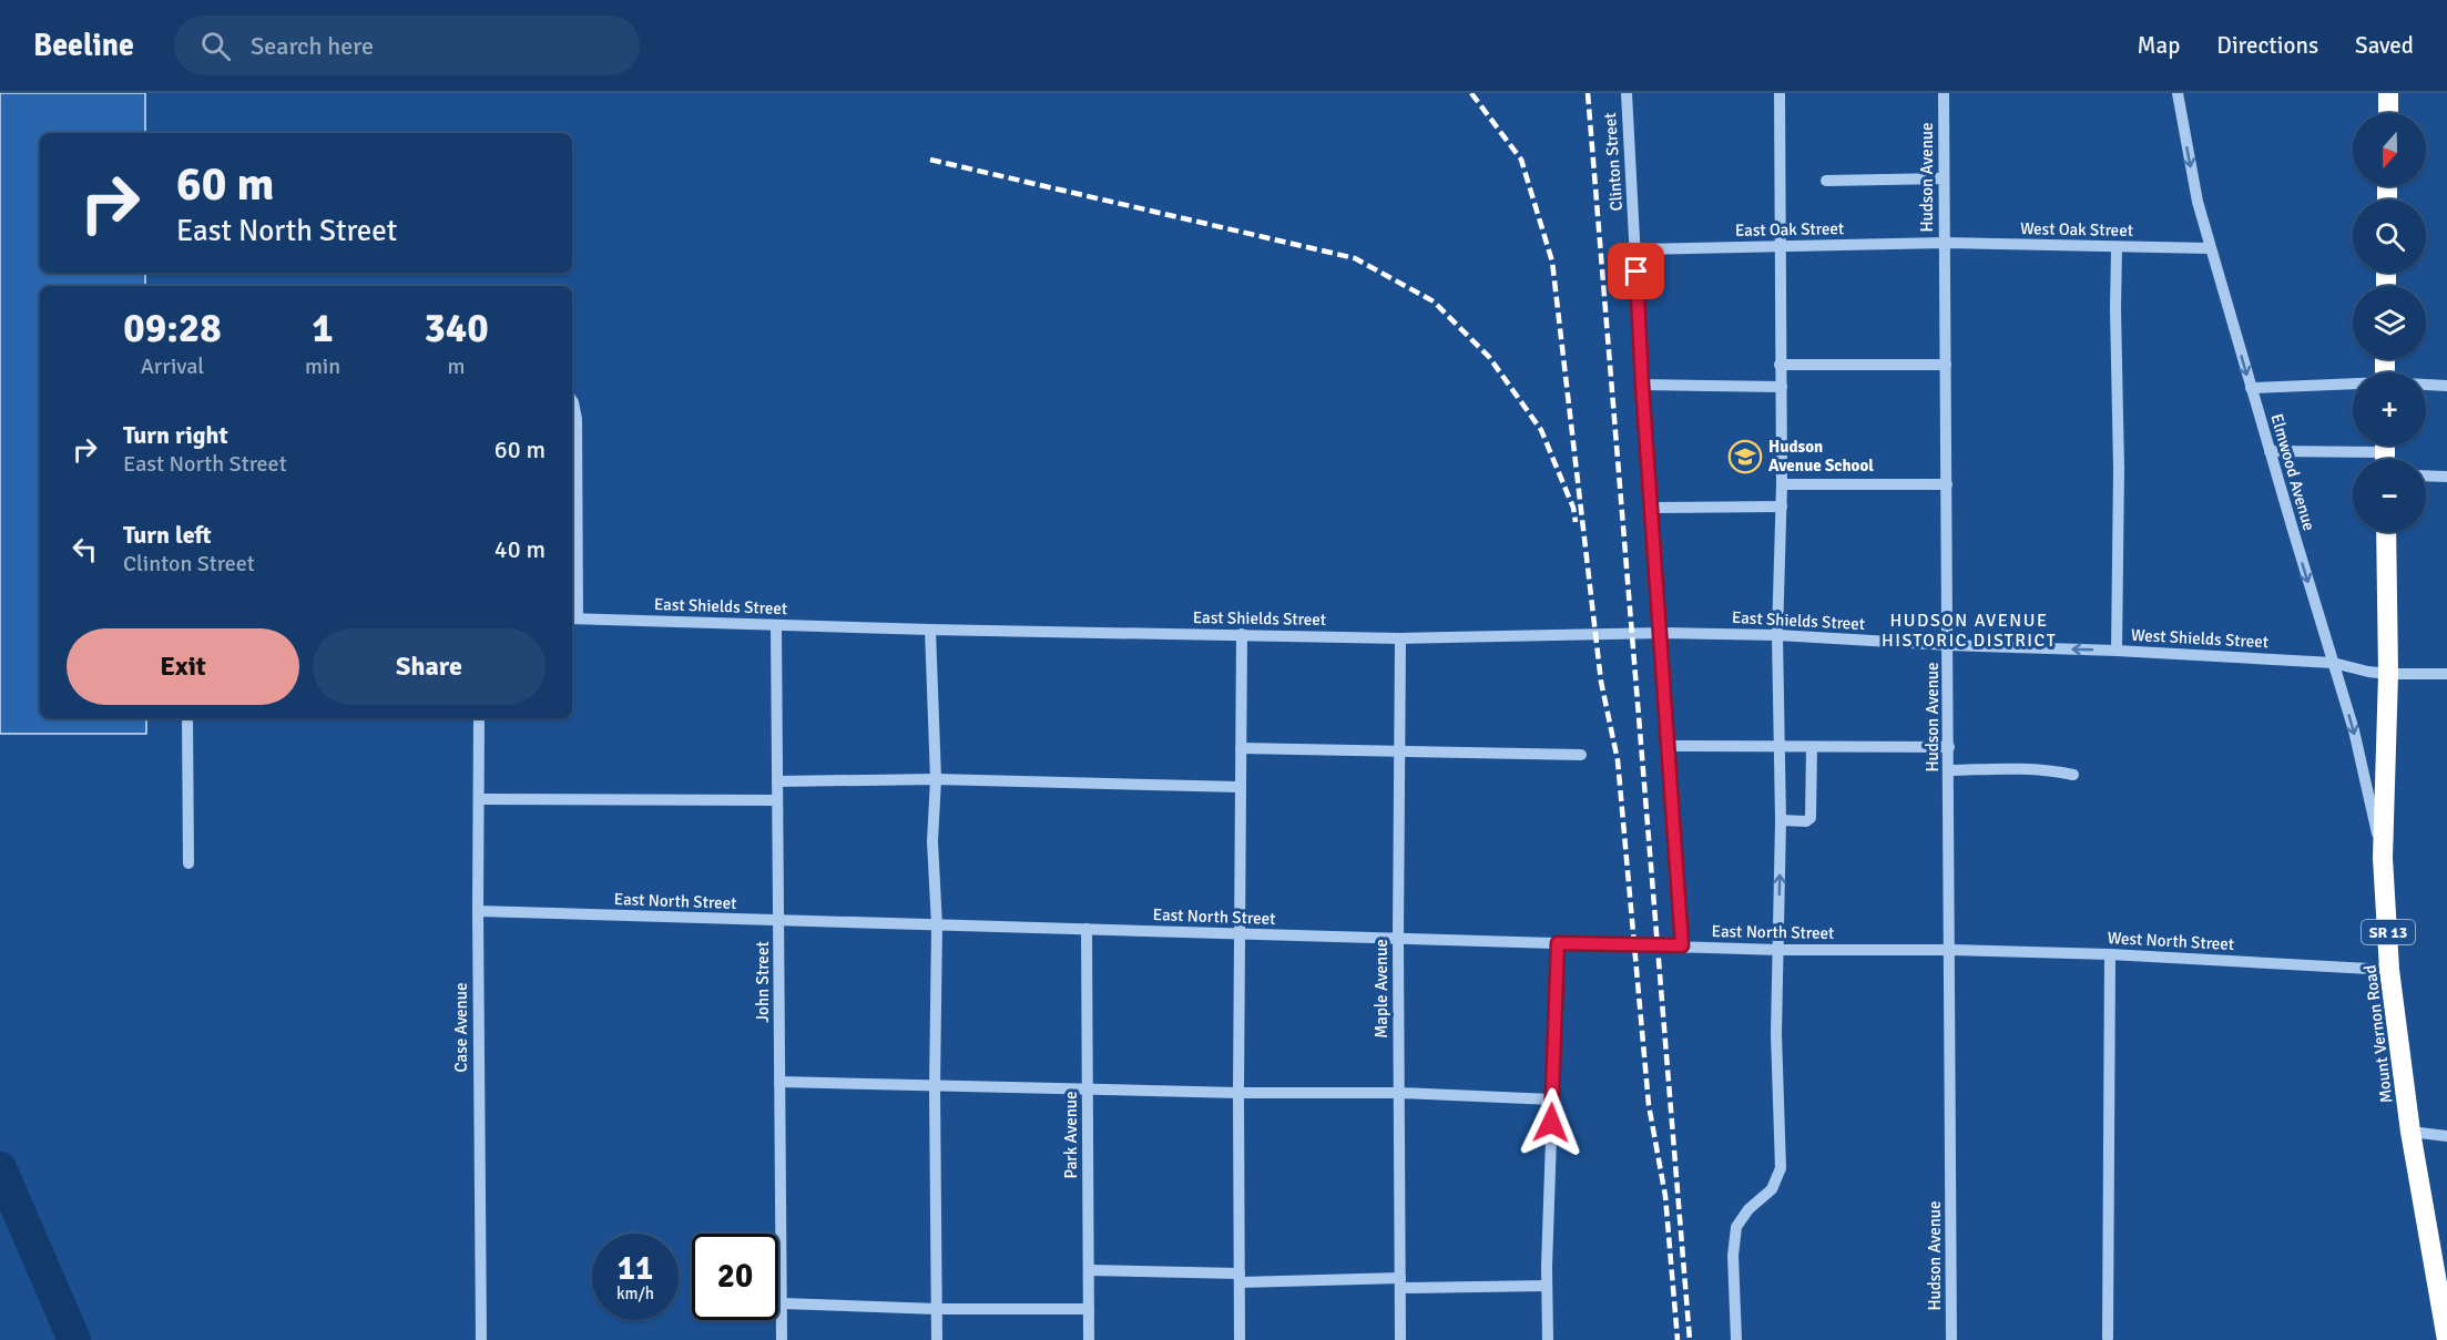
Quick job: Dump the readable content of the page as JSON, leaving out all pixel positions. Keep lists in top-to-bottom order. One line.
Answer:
{"streets":{"highway":["SR 13","Mount Vernon Road"],"street":["Clinton Street","Hudson Avenue","East Oak Street","West Oak Street","Elmwood Avenue","East Shields Street","West Shields Street","East North Street","West North Street","John Street","Maple Avenue","Case Avenue","Park Avenue"]},"crossings":[["Clinton Street","East Oak Street"],["Clinton Street","East Shields Street"],["Clinton Street","East North Street"],["Hudson Avenue","East Oak Street"],["Hudson Avenue","West Oak Street"],["Hudson Avenue","East Shields Street"],["Hudson Avenue","West Shields Street"],["Hudson Avenue","East North Street"],["Hudson Avenue","West North Street"],["East Oak Street","West Oak Street"],["West Oak Street","Elmwood Avenue"],["Elmwood Avenue","West Shields Street"],["Elmwood Avenue","Mount Vernon Road"],["East Shields Street","West Shields Street"],["East Shields Street","John Street"],["East Shields Street","Maple Avenue"],["West Shields Street","Mount Vernon Road"],["East North Street","West North Street"],["East North Street","John Street"],["East North Street","Maple Avenue"],["East North Street","Case Avenue"],["East North Street","Park Avenue"],["West North Street","Mount Vernon Road"]],"one_way":["Elmwood Avenue"],"districts":["HUDSON AVENUE HISTORIC DISTRICT"],"places":{"school or university":["Hudson Avenue School"]},"north":"bottom","page":{"header":"Beeline","search":"Search here","nav":["Map","Directions","Saved"],"map_buttons":["+","−"],"turn":["60 m","East North Street"],"eta":["09:28","Arrival","1","min","340","m"],"list":[{"name":"Turn right","note":"East North Street","value":"60 m"},{"name":"Turn left","note":"Clinton Street","value":"40 m"}],"buttons":["Exit","Share"],"speed":"11 km/h","limit":"20"}}
